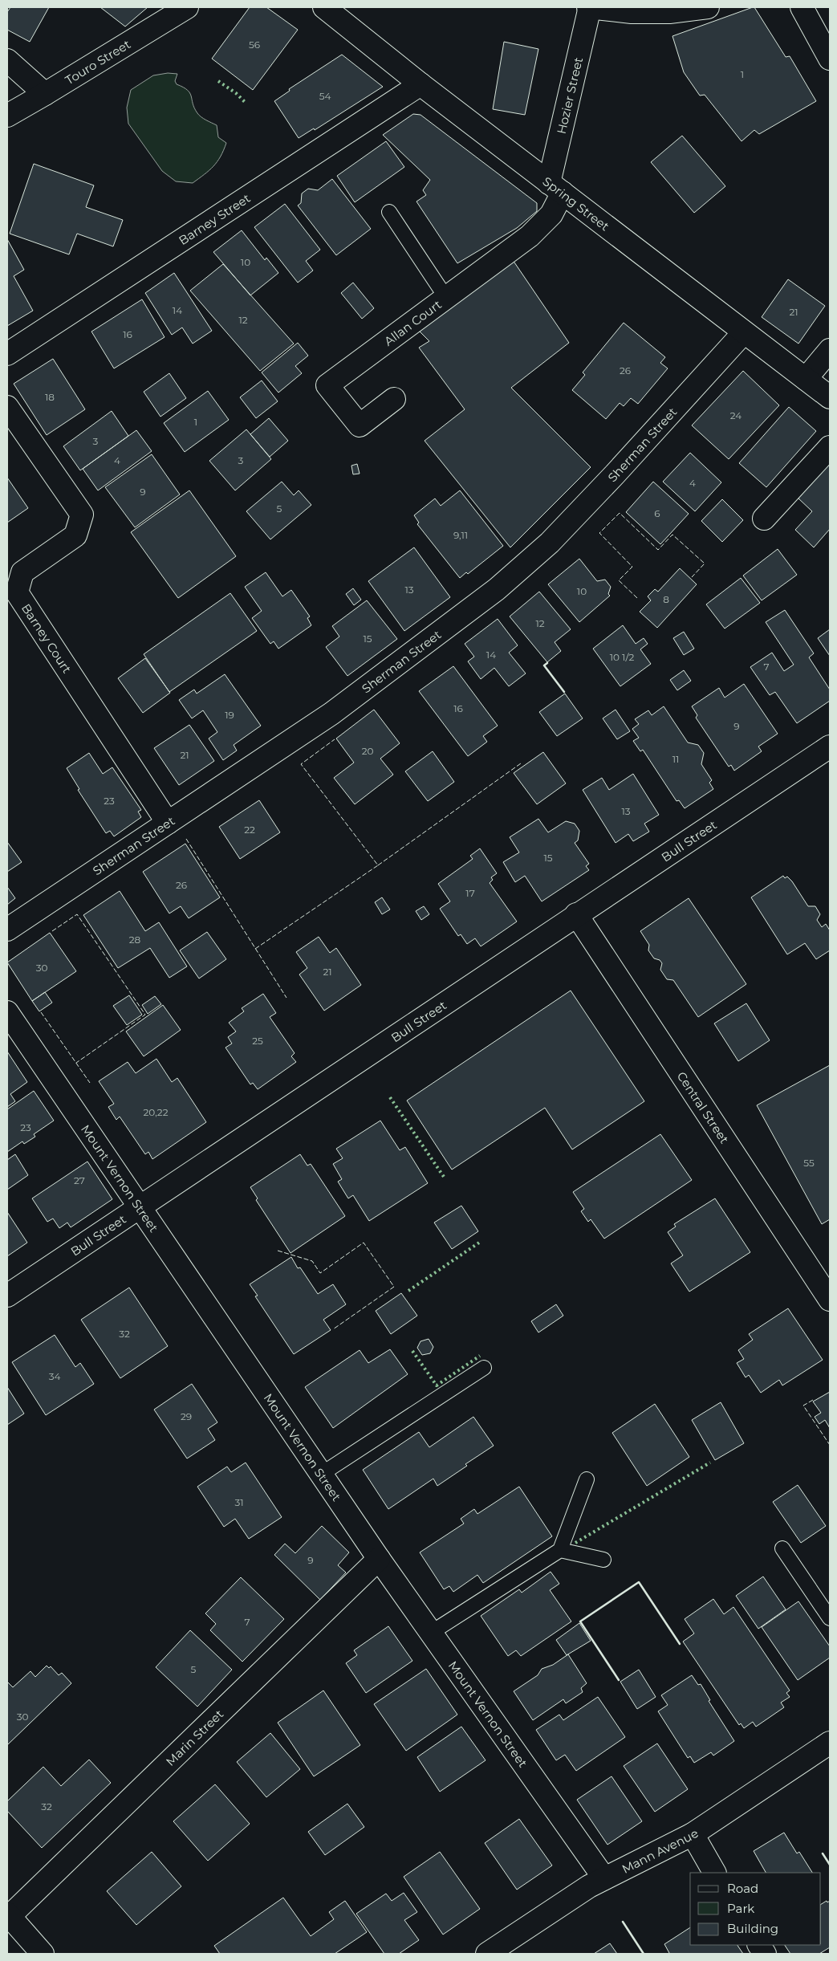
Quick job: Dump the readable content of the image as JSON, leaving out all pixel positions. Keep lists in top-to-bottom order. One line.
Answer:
{"streets":{"street":["Touro Street","Hozier Street","Spring Street","Barney Street","Allan Court","Sherman Street","Barney Court","Bull Street","Central Street","Mount Vernon Street","Marin Street","Mann Avenue"]},"crossings":[["Hozier Street","Spring Street"],["Hozier Street","Allan Court"],["Spring Street","Barney Street"],["Spring Street","Allan Court"],["Spring Street","Sherman Street"],["Sherman Street","Barney Court"],["Bull Street","Central Street"],["Bull Street","Mount Vernon Street"],["Mount Vernon Street","Marin Street"],["Mount Vernon Street","Mann Avenue"]],"house_numbers":["56","1","54","10","14","21","12","16","26","18","24","1","3","4","3","4","9","5","6","9,11","13","10","8","12","15","14","10 1/2","7","16","19","9","20","21","11","23","13","22","15","26","17","28","30","21","25","20,22","23","55","27","32","34","29","31","9","7","5","30","32"],"legend":["Road","Park","Building"]}
